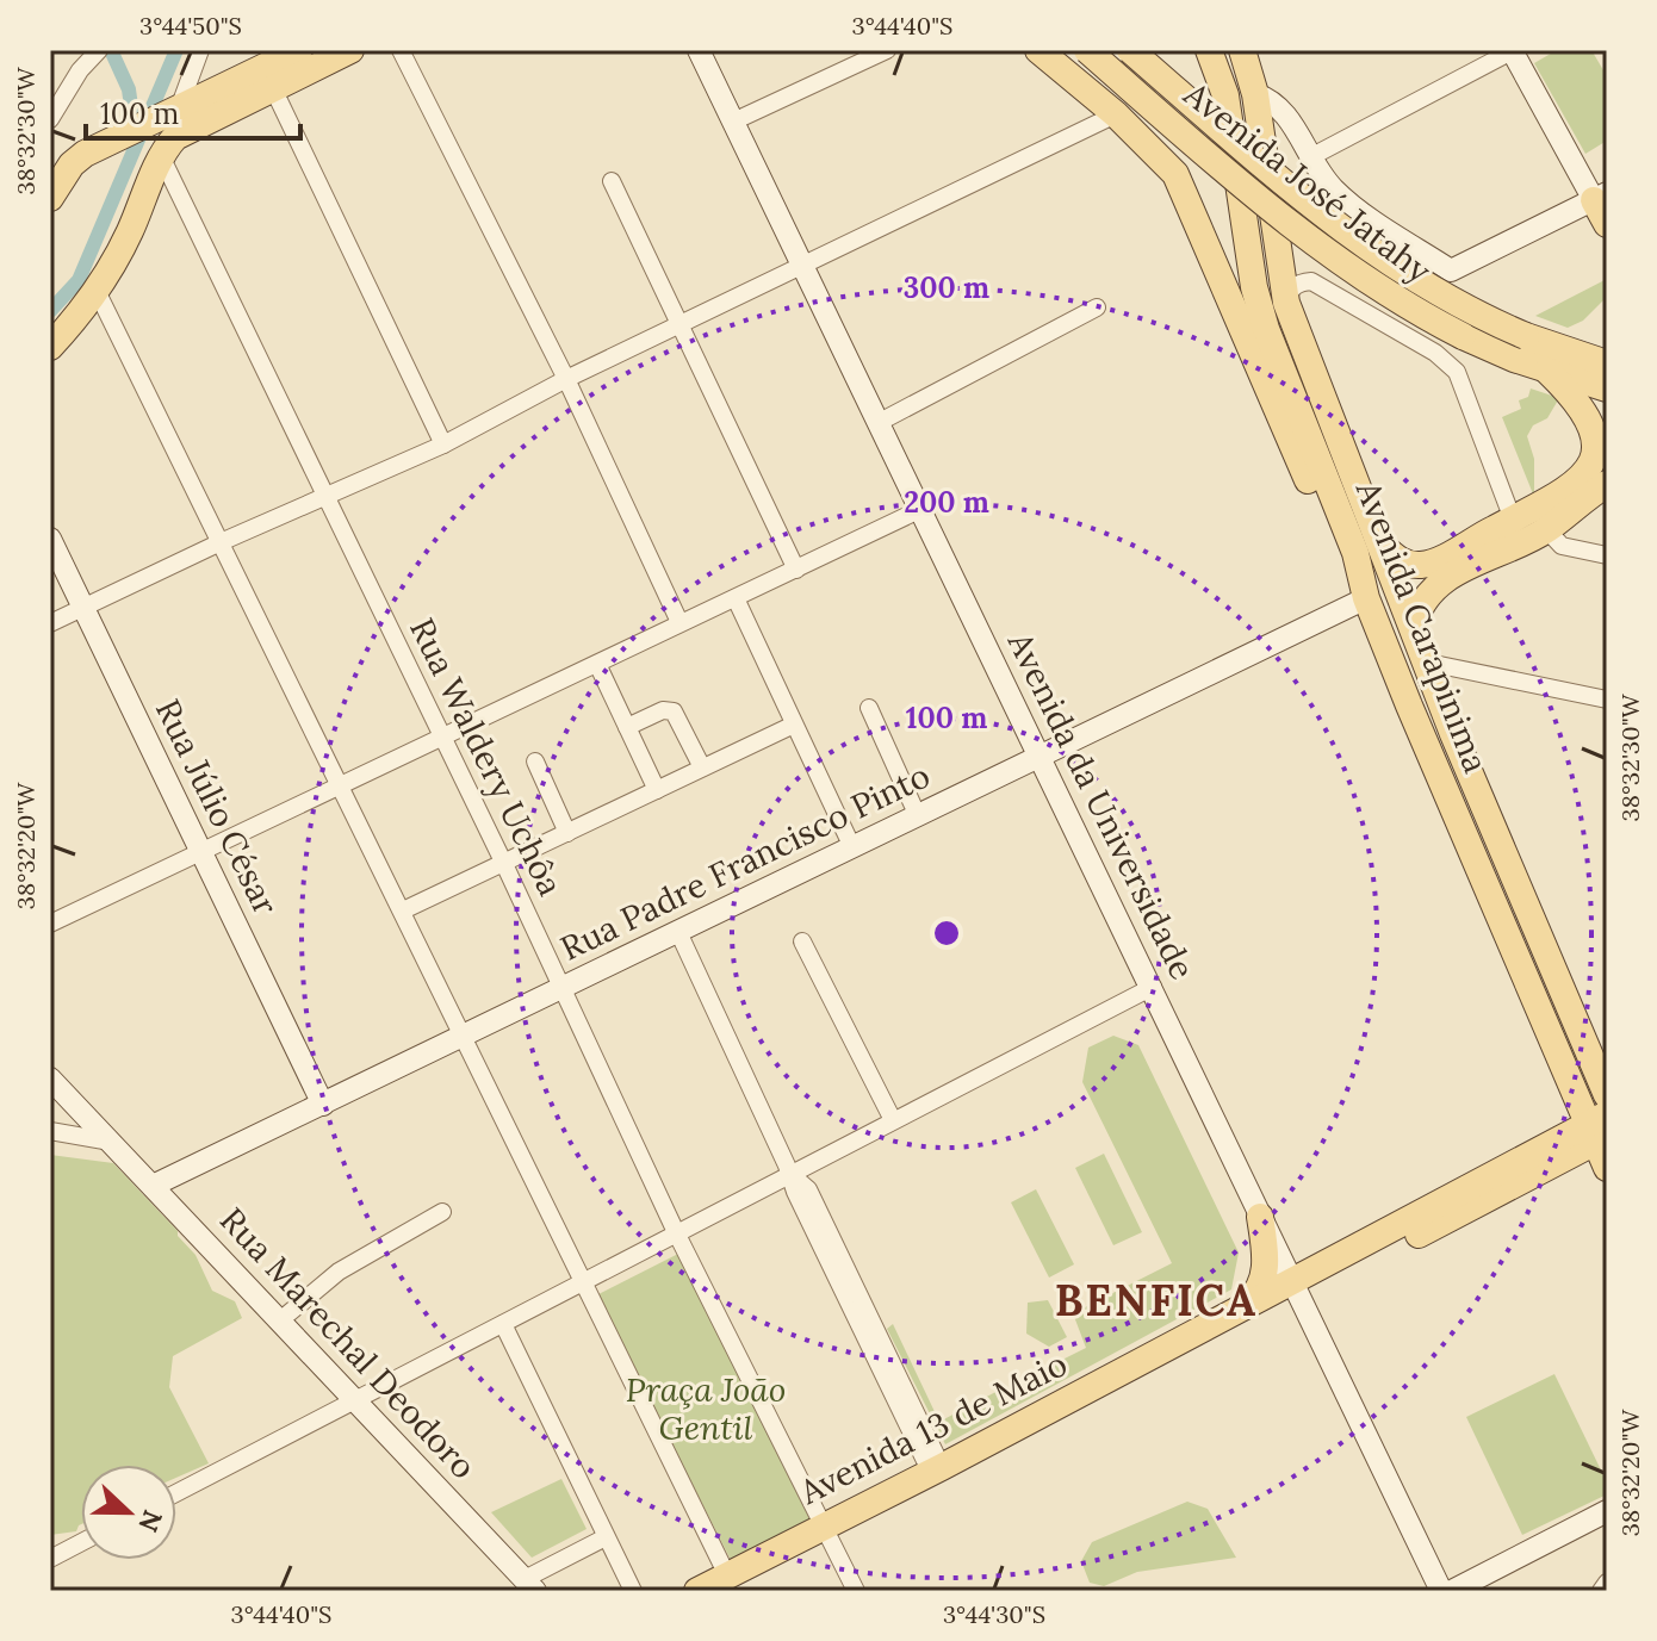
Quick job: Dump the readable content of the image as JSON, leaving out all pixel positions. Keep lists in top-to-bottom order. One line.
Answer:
{"streets":{"main road":["Avenida José Jatahy","Avenida Carapinima","Avenida 13 de Maio"],"street":["Rua Waldery Uchôa","Avenida da Universidade","Rua Júlio César","Rua Padre Francisco Pinto","Rua Marechal Deodoro"]},"crossings":[["Avenida Carapinima","Rua Padre Francisco Pinto"],["Avenida Carapinima","Avenida 13 de Maio"],["Rua Waldery Uchôa","Rua Padre Francisco Pinto"],["Rua Waldery Uchôa","Avenida 13 de Maio"],["Avenida da Universidade","Rua Padre Francisco Pinto"],["Avenida da Universidade","Avenida 13 de Maio"],["Rua Júlio César","Rua Padre Francisco Pinto"],["Rua Padre Francisco Pinto","Rua Marechal Deodoro"]],"districts":["BENFICA"],"parks":["Praça João Gentil"],"scale_bar":"100 m","north":"right","coordinates":["3°44'50\"S","3°44'40\"S","38°32'30\"W","38°32'20\"W","3°44'30\"S"],"rings":["300 m","200 m","100 m"]}
